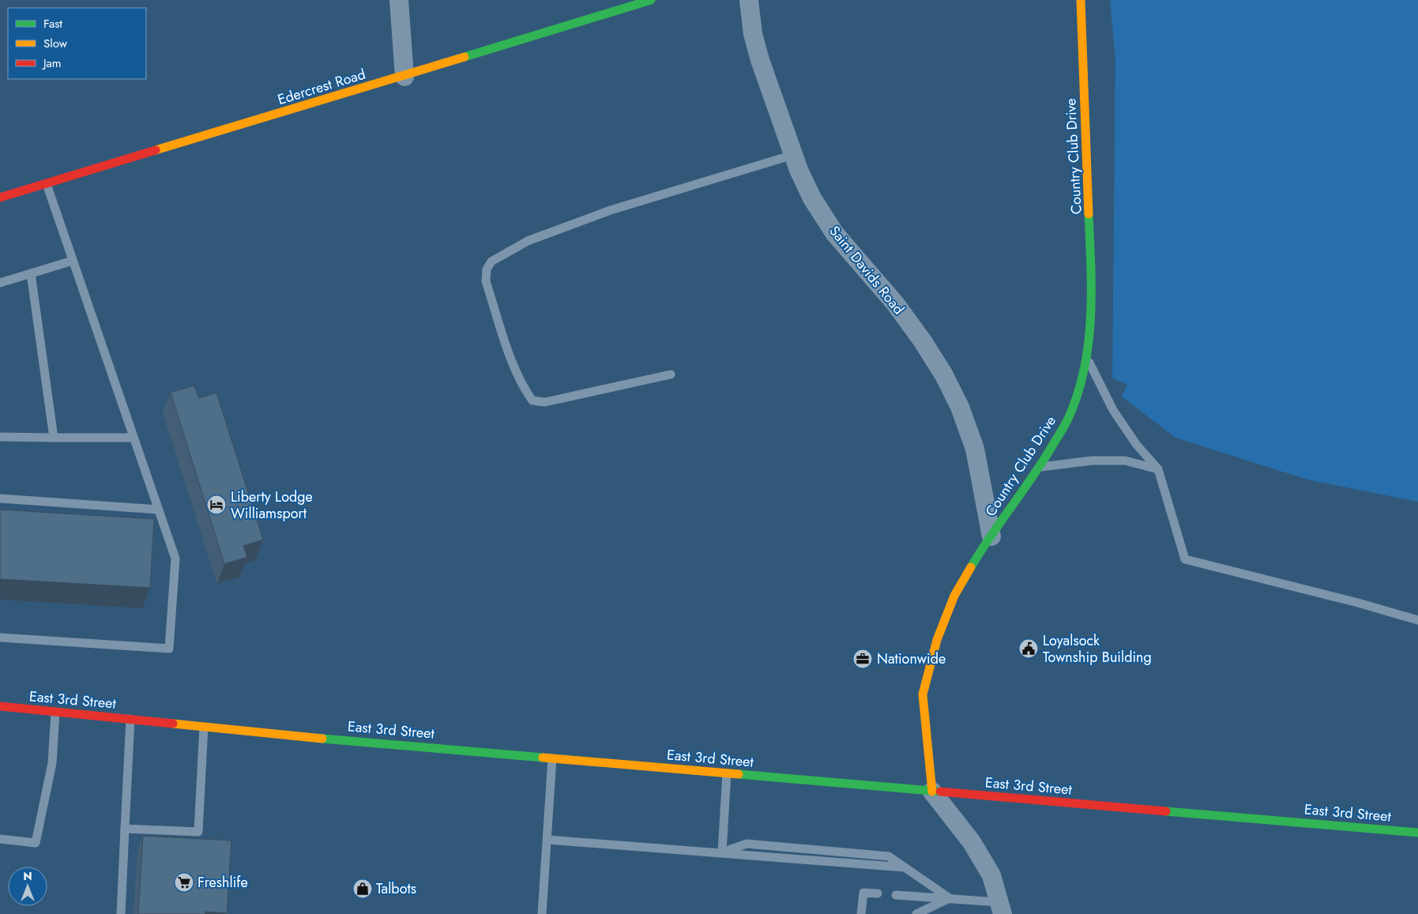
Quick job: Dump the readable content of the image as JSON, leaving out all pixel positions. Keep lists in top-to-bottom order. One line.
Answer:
{"streets":{"street":["Edercrest Road","Country Club Drive","Saint Davids Road","East 3rd Street"]},"crossings":[["Country Club Drive","Saint Davids Road"],["Country Club Drive","East 3rd Street"]],"places":{"hotel":["Liberty Lodge Williamsport"],"public building":["Loyalsock Township Building"],"office":["Nationwide"],"supermarket":["Freshlife"],"shop":["Talbots"]},"legend":["Fast","Slow","Jam"],"north":"top"}
